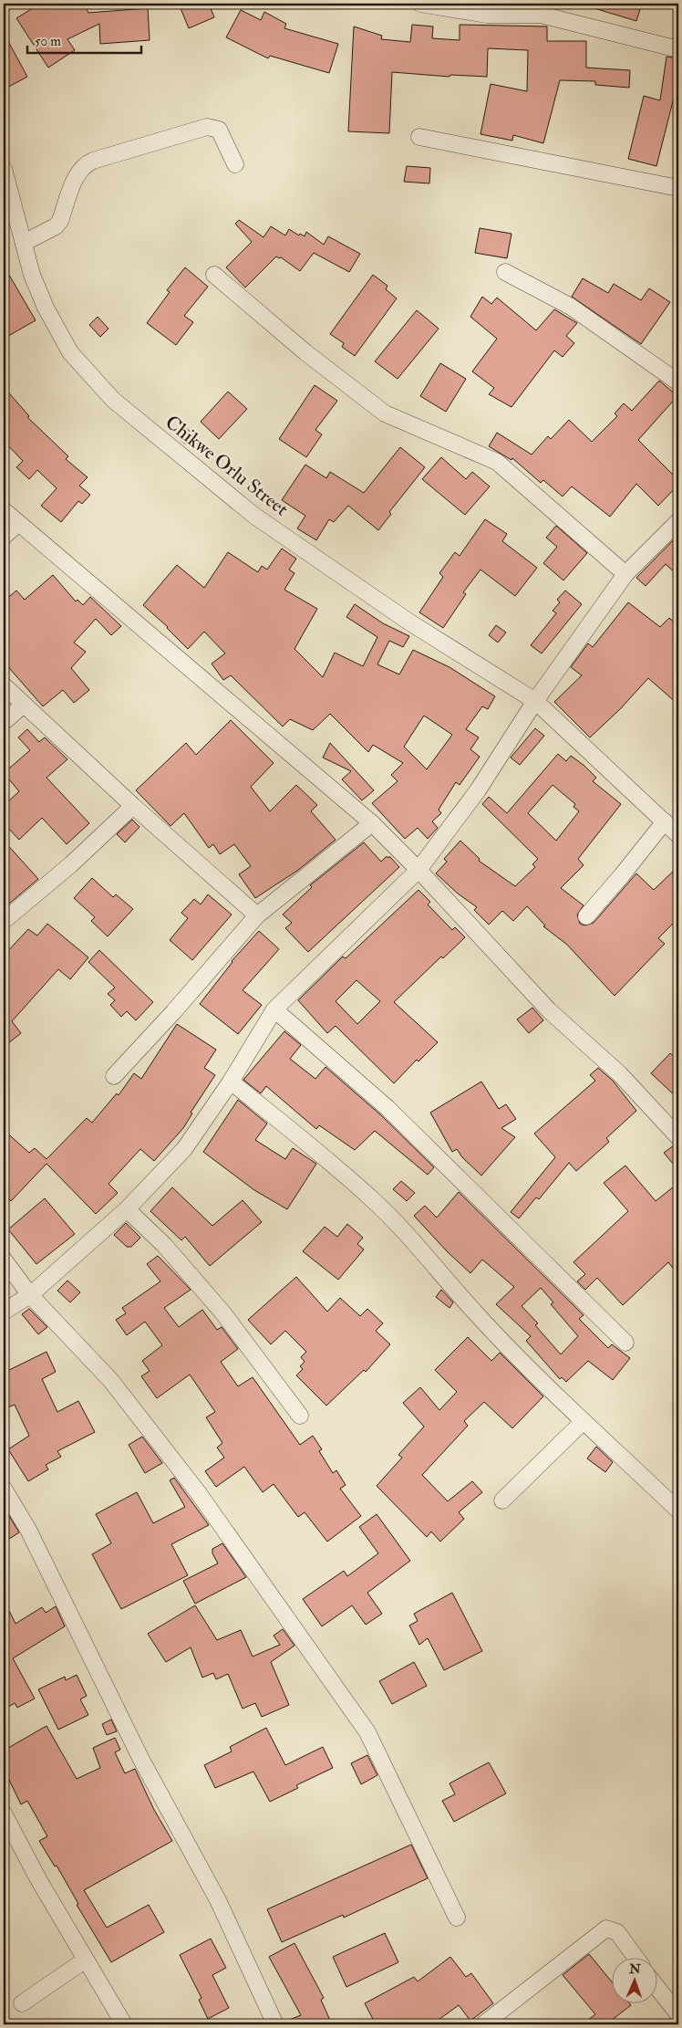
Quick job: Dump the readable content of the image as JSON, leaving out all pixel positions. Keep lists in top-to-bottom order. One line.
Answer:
{"streets":{"street":["Chikwe Orlu Street"]},"scale_bar":"50 m","north":"top"}
